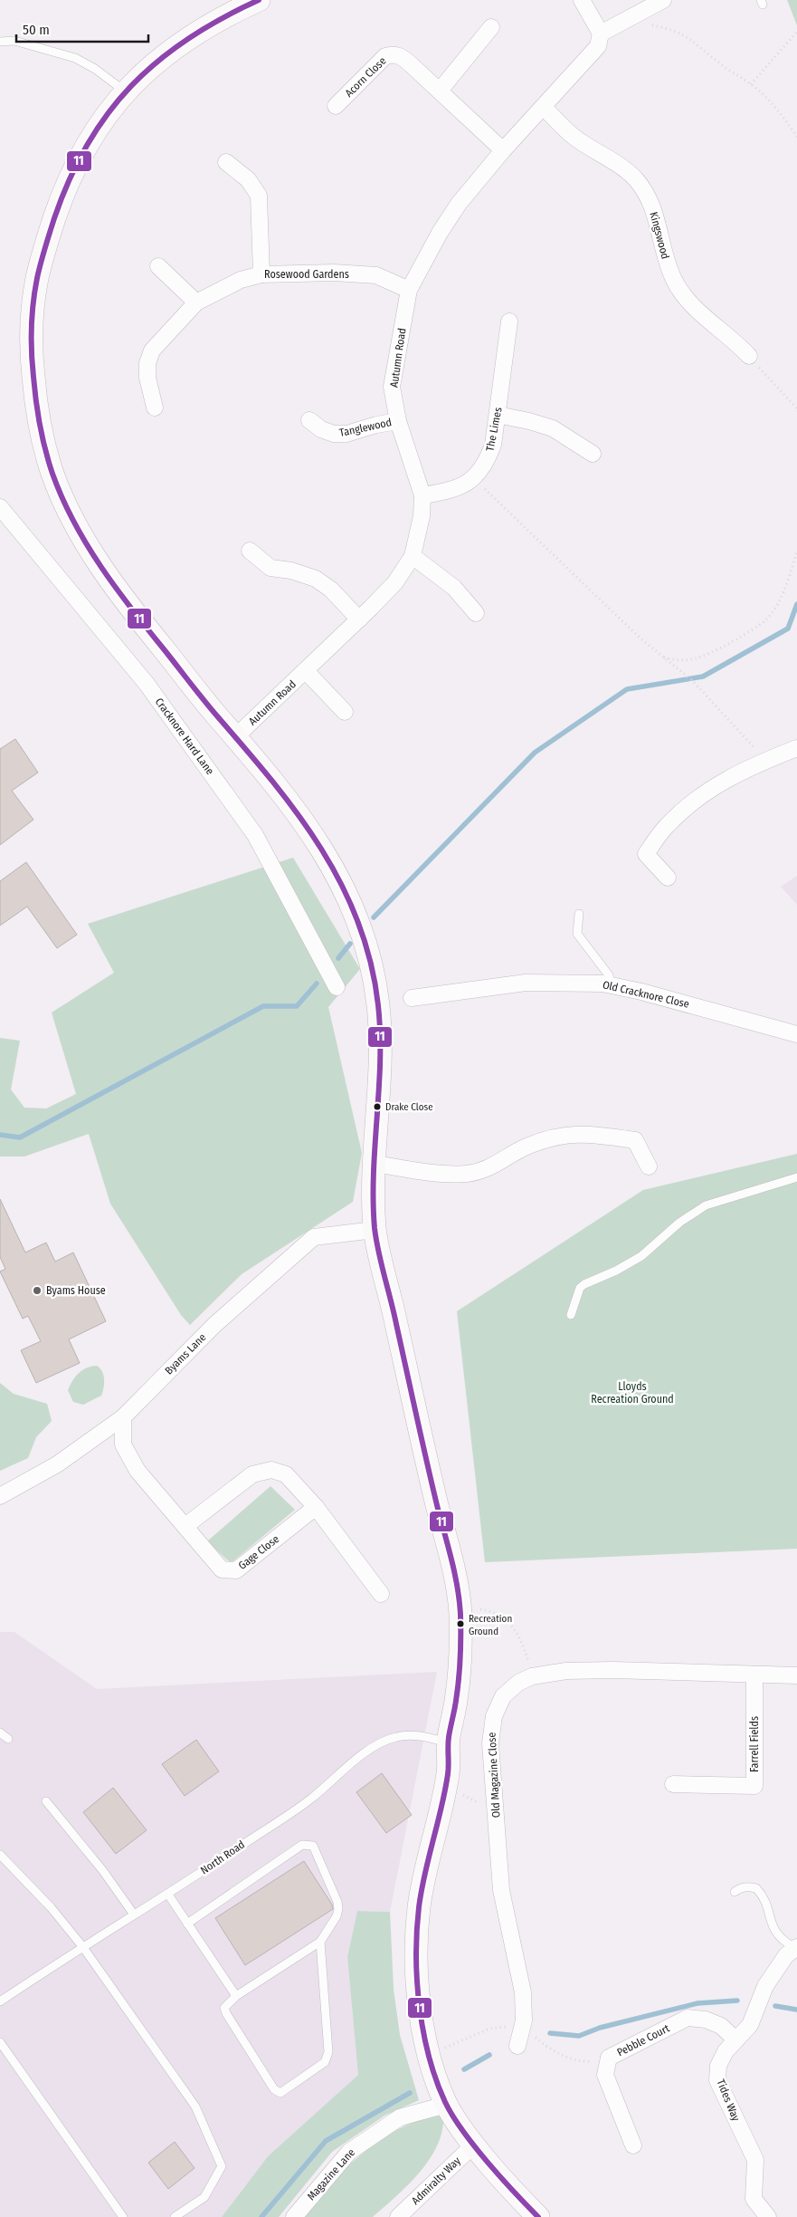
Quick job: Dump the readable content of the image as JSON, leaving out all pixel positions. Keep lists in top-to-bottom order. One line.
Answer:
{"streets":{"street":["Acorn Close","Kingswood","Rosewood Gardens","Autumn Road","Tanglewood","The Limes","Cracknore Hard Lane","Old Cracknore Close","Byams Lane","Gage Close","Farrell Fields","Old Magazine Close","Pebble Court","Tides Way","Magazine Lane","Admiralty Way"],"lane":["North Road"]},"crossings":[["Acorn Close","Autumn Road"],["Kingswood","Autumn Road"],["Rosewood Gardens","Autumn Road"],["Autumn Road","Tanglewood"],["Autumn Road","The Limes"],["Byams Lane","Gage Close"],["Farrell Fields","Old Magazine Close"],["Pebble Court","Tides Way"]],"parks":["Lloyds Recreation Ground"],"places":["Drake Close","Byams House","Recreation Ground"],"lines":["transit line 11"],"scale_bar":"50 m"}
